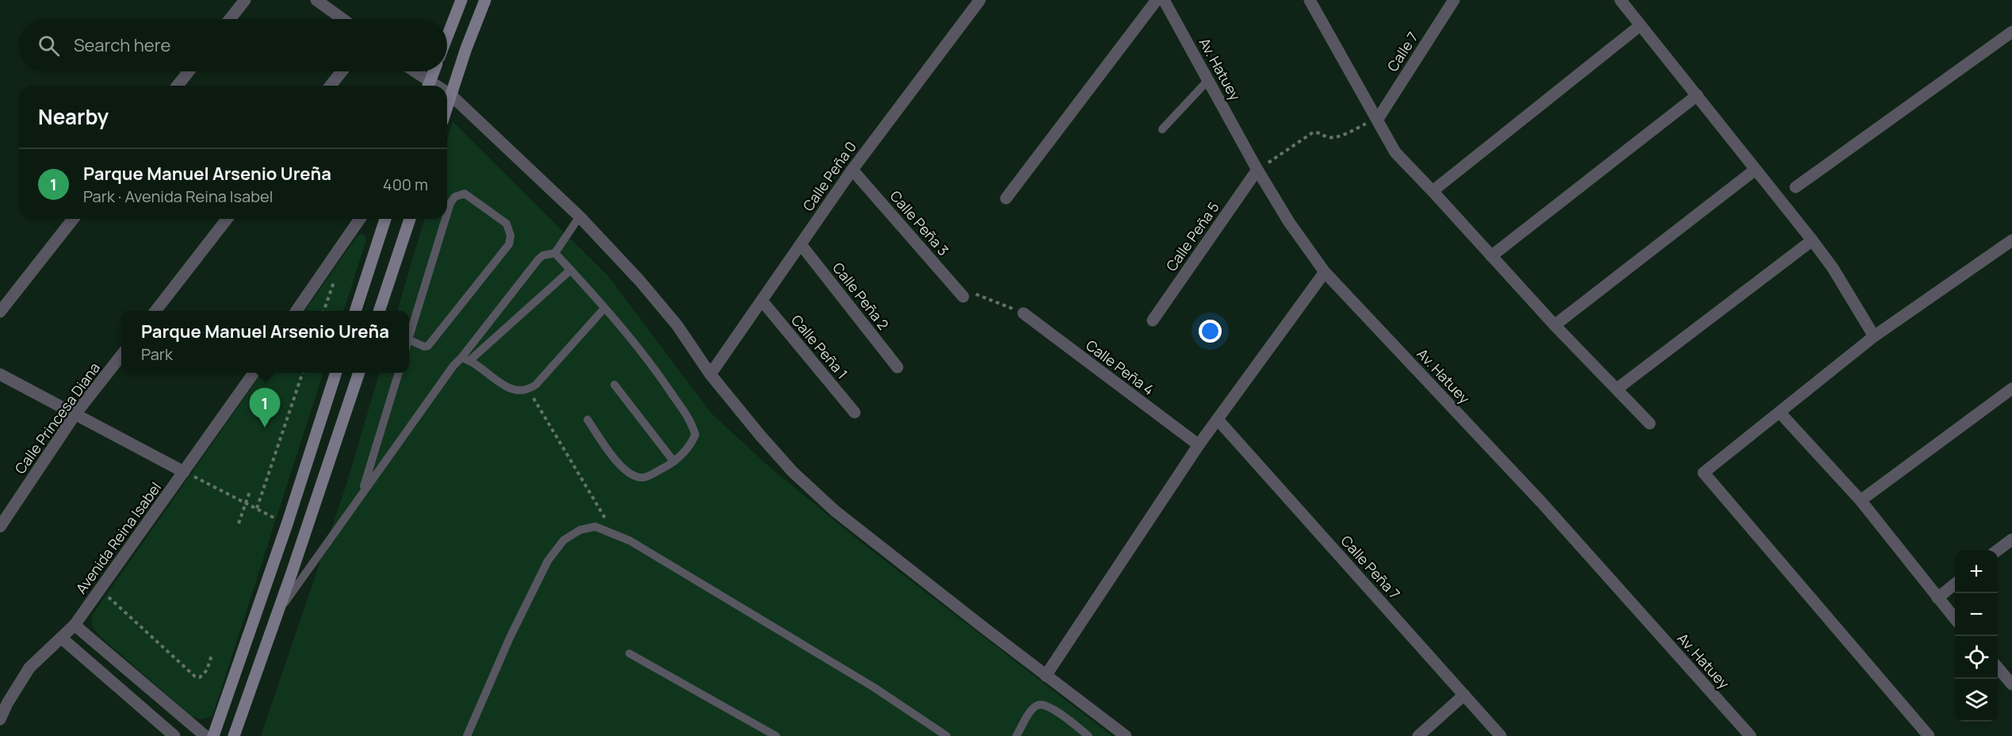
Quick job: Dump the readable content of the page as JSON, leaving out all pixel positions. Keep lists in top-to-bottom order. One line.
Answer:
{"streets":{"street":["Calle 7","Av. Hatuey","Calle Peña 0","Calle Peña 3","Calle Peña 5","Calle Peña 2","Calle Peña 1","Calle Peña 4","Calle Princesa Diana","Avenida Reina Isabel","Calle Peña 7"]},"crossings":[["Av. Hatuey","Calle Peña 5"],["Calle Peña 0","Calle Peña 3"],["Calle Peña 0","Calle Peña 2"],["Calle Peña 0","Calle Peña 1"]],"page":{"search":"Search here","heading":"Nearby","list":[{"mark":"1","name":"Parque Manuel Arsenio Ureña","note":"Park · Avenida Reina Isabel","value":"400 m"}],"popup":["Parque Manuel Arsenio Ureña","Park"],"pins":"1","map_buttons":["+","−"]}}
